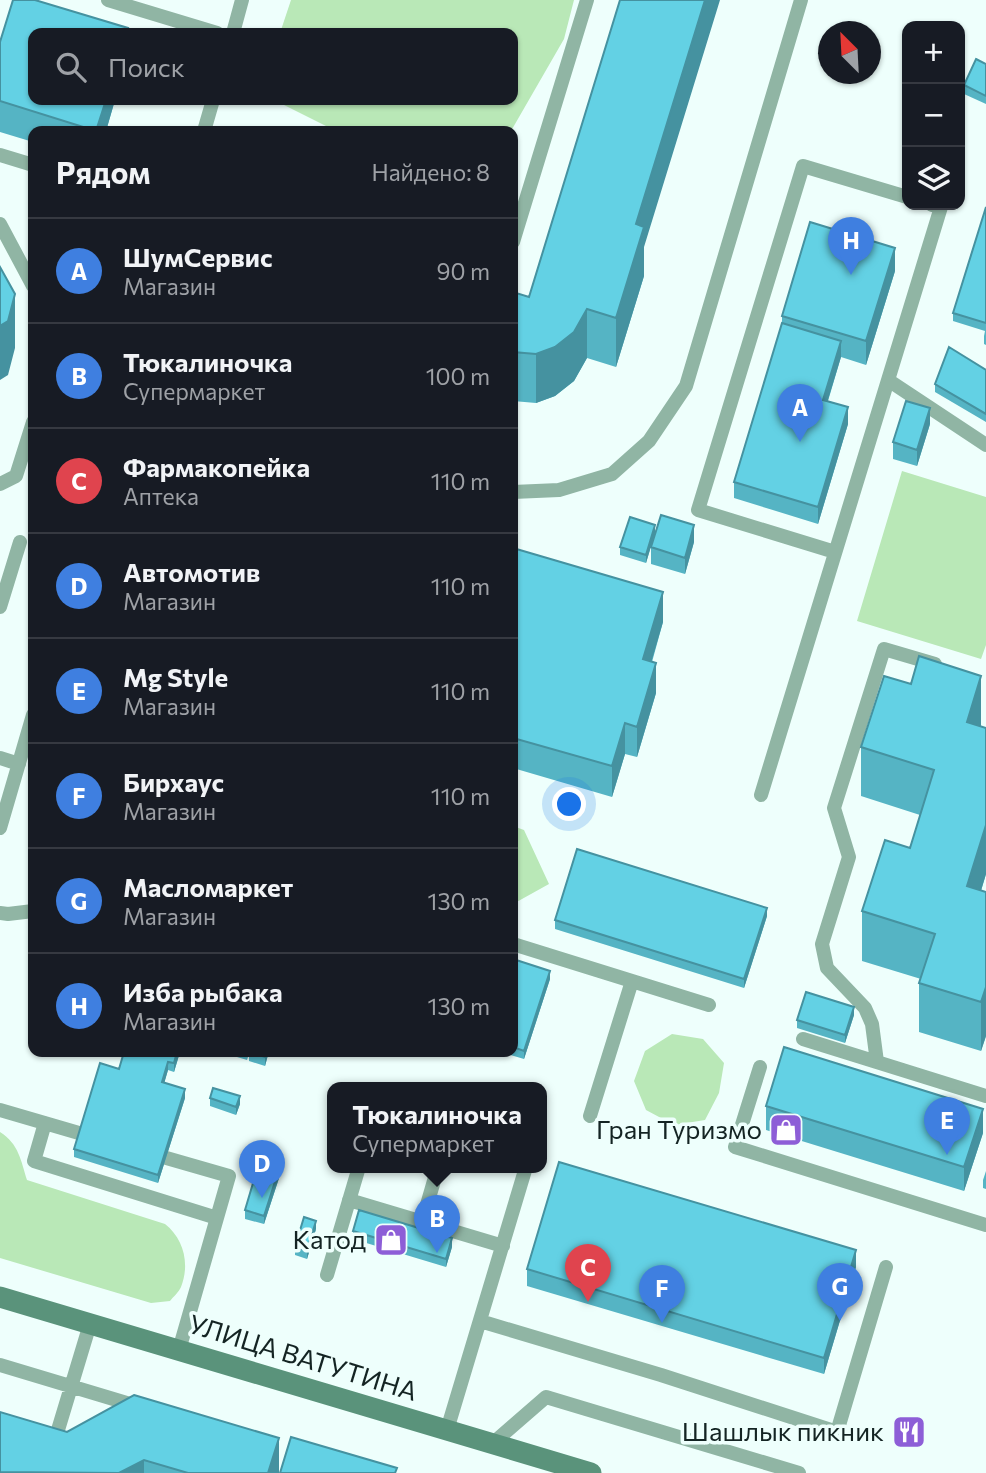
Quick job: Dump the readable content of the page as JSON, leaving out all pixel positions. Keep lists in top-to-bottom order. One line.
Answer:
{"streets":{"main road":["УЛИЦА ВАТУТИНА"]},"places":{"shop":["Гран Туризмо","Катод"],"restaurant":["Шашлык пикник"]},"north":"top left","page":{"map_buttons":["+","−"],"search":"Поиск","heading":["Рядом","Найдено: 8"],"pins":["H","A","E","D","B","C","G","F"],"list":[{"mark":"A","name":"ШумСервис","note":"Магазин","value":"90 m"},{"mark":"B","name":"Тюкалиночка","note":"Супермаркет","value":"100 m"},{"mark":"C","name":"Фармакопейка","note":"Аптека","value":"110 m"},{"mark":"D","name":"Автомотив","note":"Магазин","value":"110 m"},{"mark":"E","name":"Mg Style","note":"Магазин","value":"110 m"},{"mark":"F","name":"Бирхаус","note":"Магазин","value":"110 m"},{"mark":"G","name":"Масломаркет","note":"Магазин","value":"130 m"},{"mark":"H","name":"Изба рыбака","note":"Магазин","value":"130 m"}],"popup":["Тюкалиночка","Супермаркет"]}}
